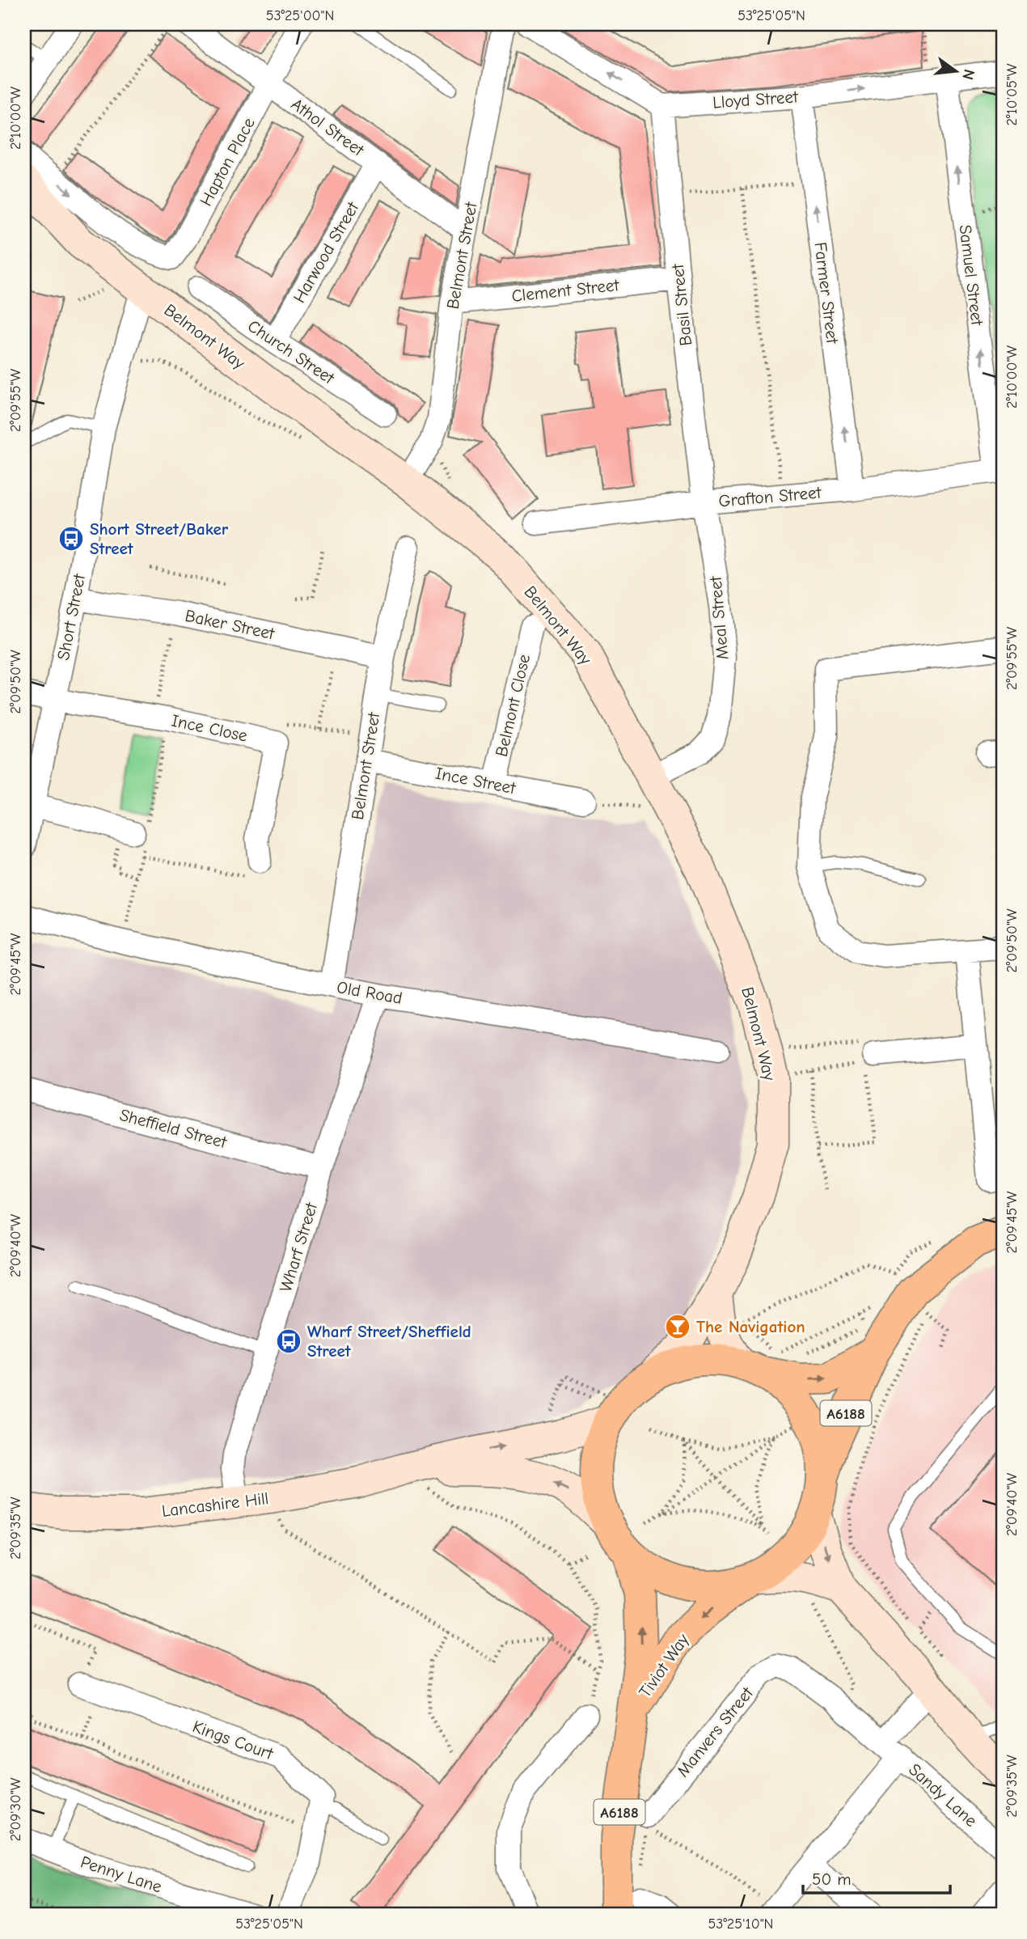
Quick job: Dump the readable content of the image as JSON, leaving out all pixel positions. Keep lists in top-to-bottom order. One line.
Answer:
{"streets":{"main road":["A6188","Tiviot Way"],"street":["Lloyd Street","Athol Street","Hapton Place","Harwood Street","Belmont Street","Samuel Street","Clement Street","Farmer Street","Basil Street","Belmont Way","Church Street","Grafton Street","Short Street","Meal Street","Baker Street","Belmont Close","Ince Close","Ince Street","Old Road","Sheffield Street","Wharf Street","Lancashire Hill","Manvers Street","Kings Court","Sandy Lane","Penny Lane"]},"crossings":[["Lloyd Street","Samuel Street"],["Lloyd Street","Farmer Street"],["Lloyd Street","Basil Street"],["Athol Street","Hapton Place"],["Athol Street","Harwood Street"],["Athol Street","Belmont Street"],["Hapton Place","Belmont Way"],["Harwood Street","Church Street"],["Belmont Street","Clement Street"],["Belmont Street","Belmont Way"],["Belmont Street","Baker Street"],["Belmont Street","Ince Street"],["Belmont Street","Old Road"],["Samuel Street","Grafton Street"],["Clement Street","Basil Street"],["Farmer Street","Grafton Street"],["Basil Street","Grafton Street"],["Basil Street","Meal Street"],["Belmont Way","Short Street"],["Grafton Street","Meal Street"],["Short Street","Baker Street"],["Short Street","Ince Close"],["Belmont Close","Ince Street"],["Old Road","Wharf Street"],["Sheffield Street","Wharf Street"],["Wharf Street","Lancashire Hill"],["A6188","Tiviot Way"],["Manvers Street","Sandy Lane"]],"one_way":["Lloyd Street","Samuel Street","Farmer Street"],"places":{"bus stop":["Short Street/Baker Street","Wharf Street/Sheffield Street"],"bar":["The Navigation"]},"scale_bar":"50 m","north":"right","coordinates":["53°25'00\"N","53°25'05\"N","2°10'05\"W","2°10'00\"W","2°09'55\"W","2°09'50\"W","2°09'45\"W","2°09'40\"W","2°09'35\"W","2°09'30\"W","53°25'10\"N"]}
